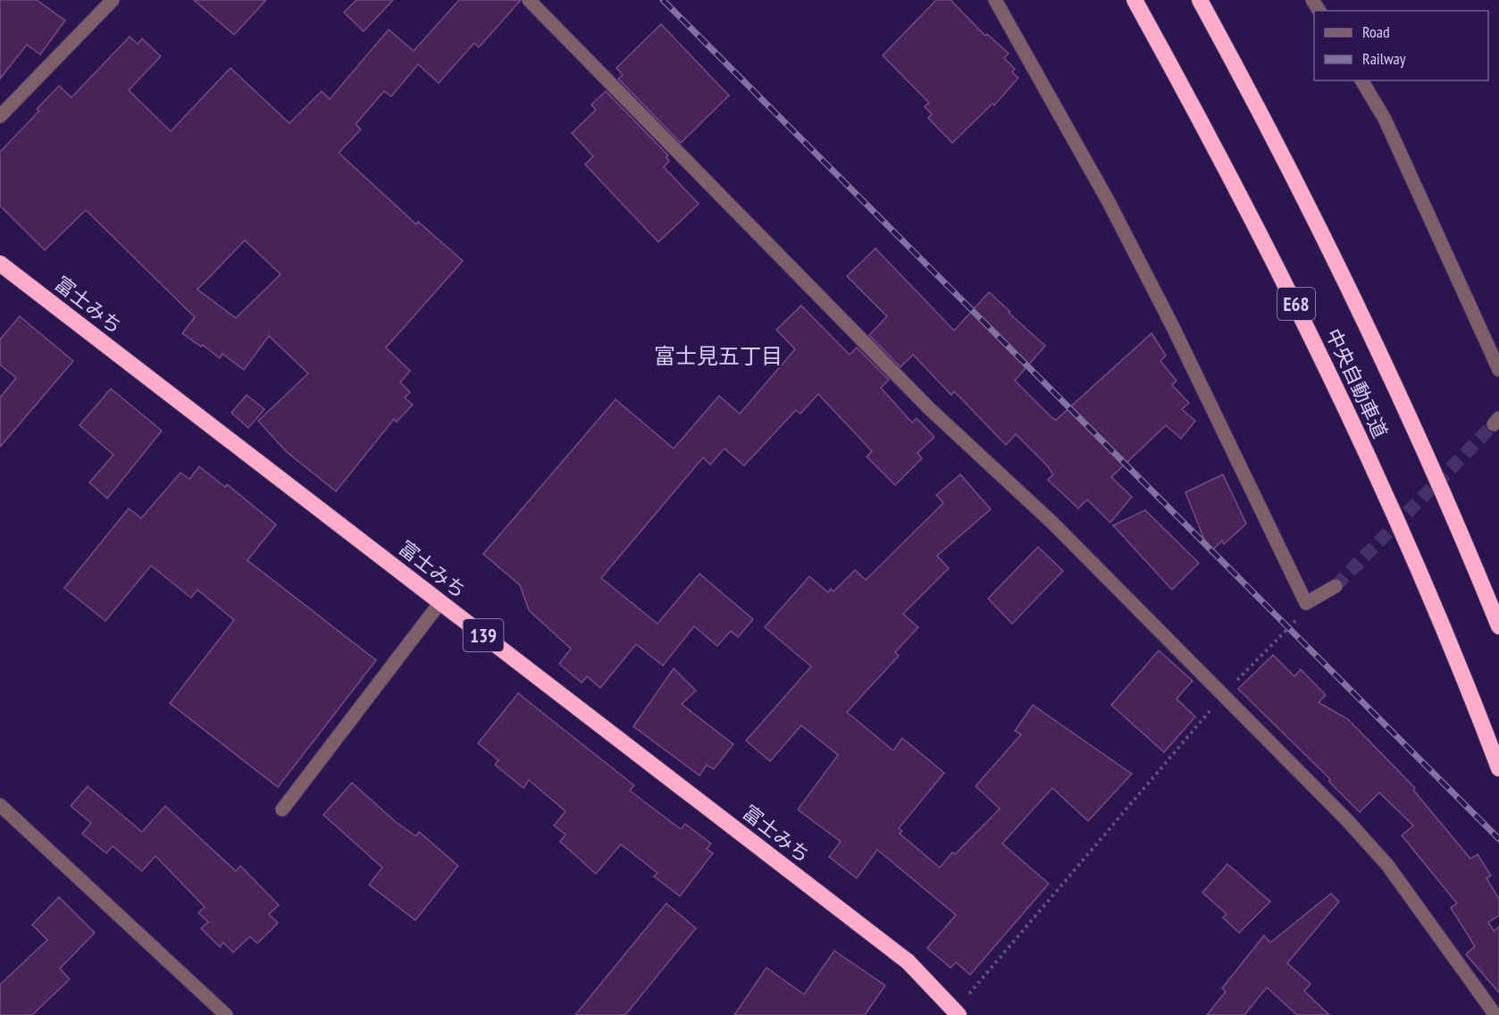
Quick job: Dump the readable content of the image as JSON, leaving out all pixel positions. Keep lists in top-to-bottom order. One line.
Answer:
{"streets":{"highway":["E68","富士みち","中央自動車道","139"]},"districts":["富士見五丁目"],"legend":["Road","Railway"]}
